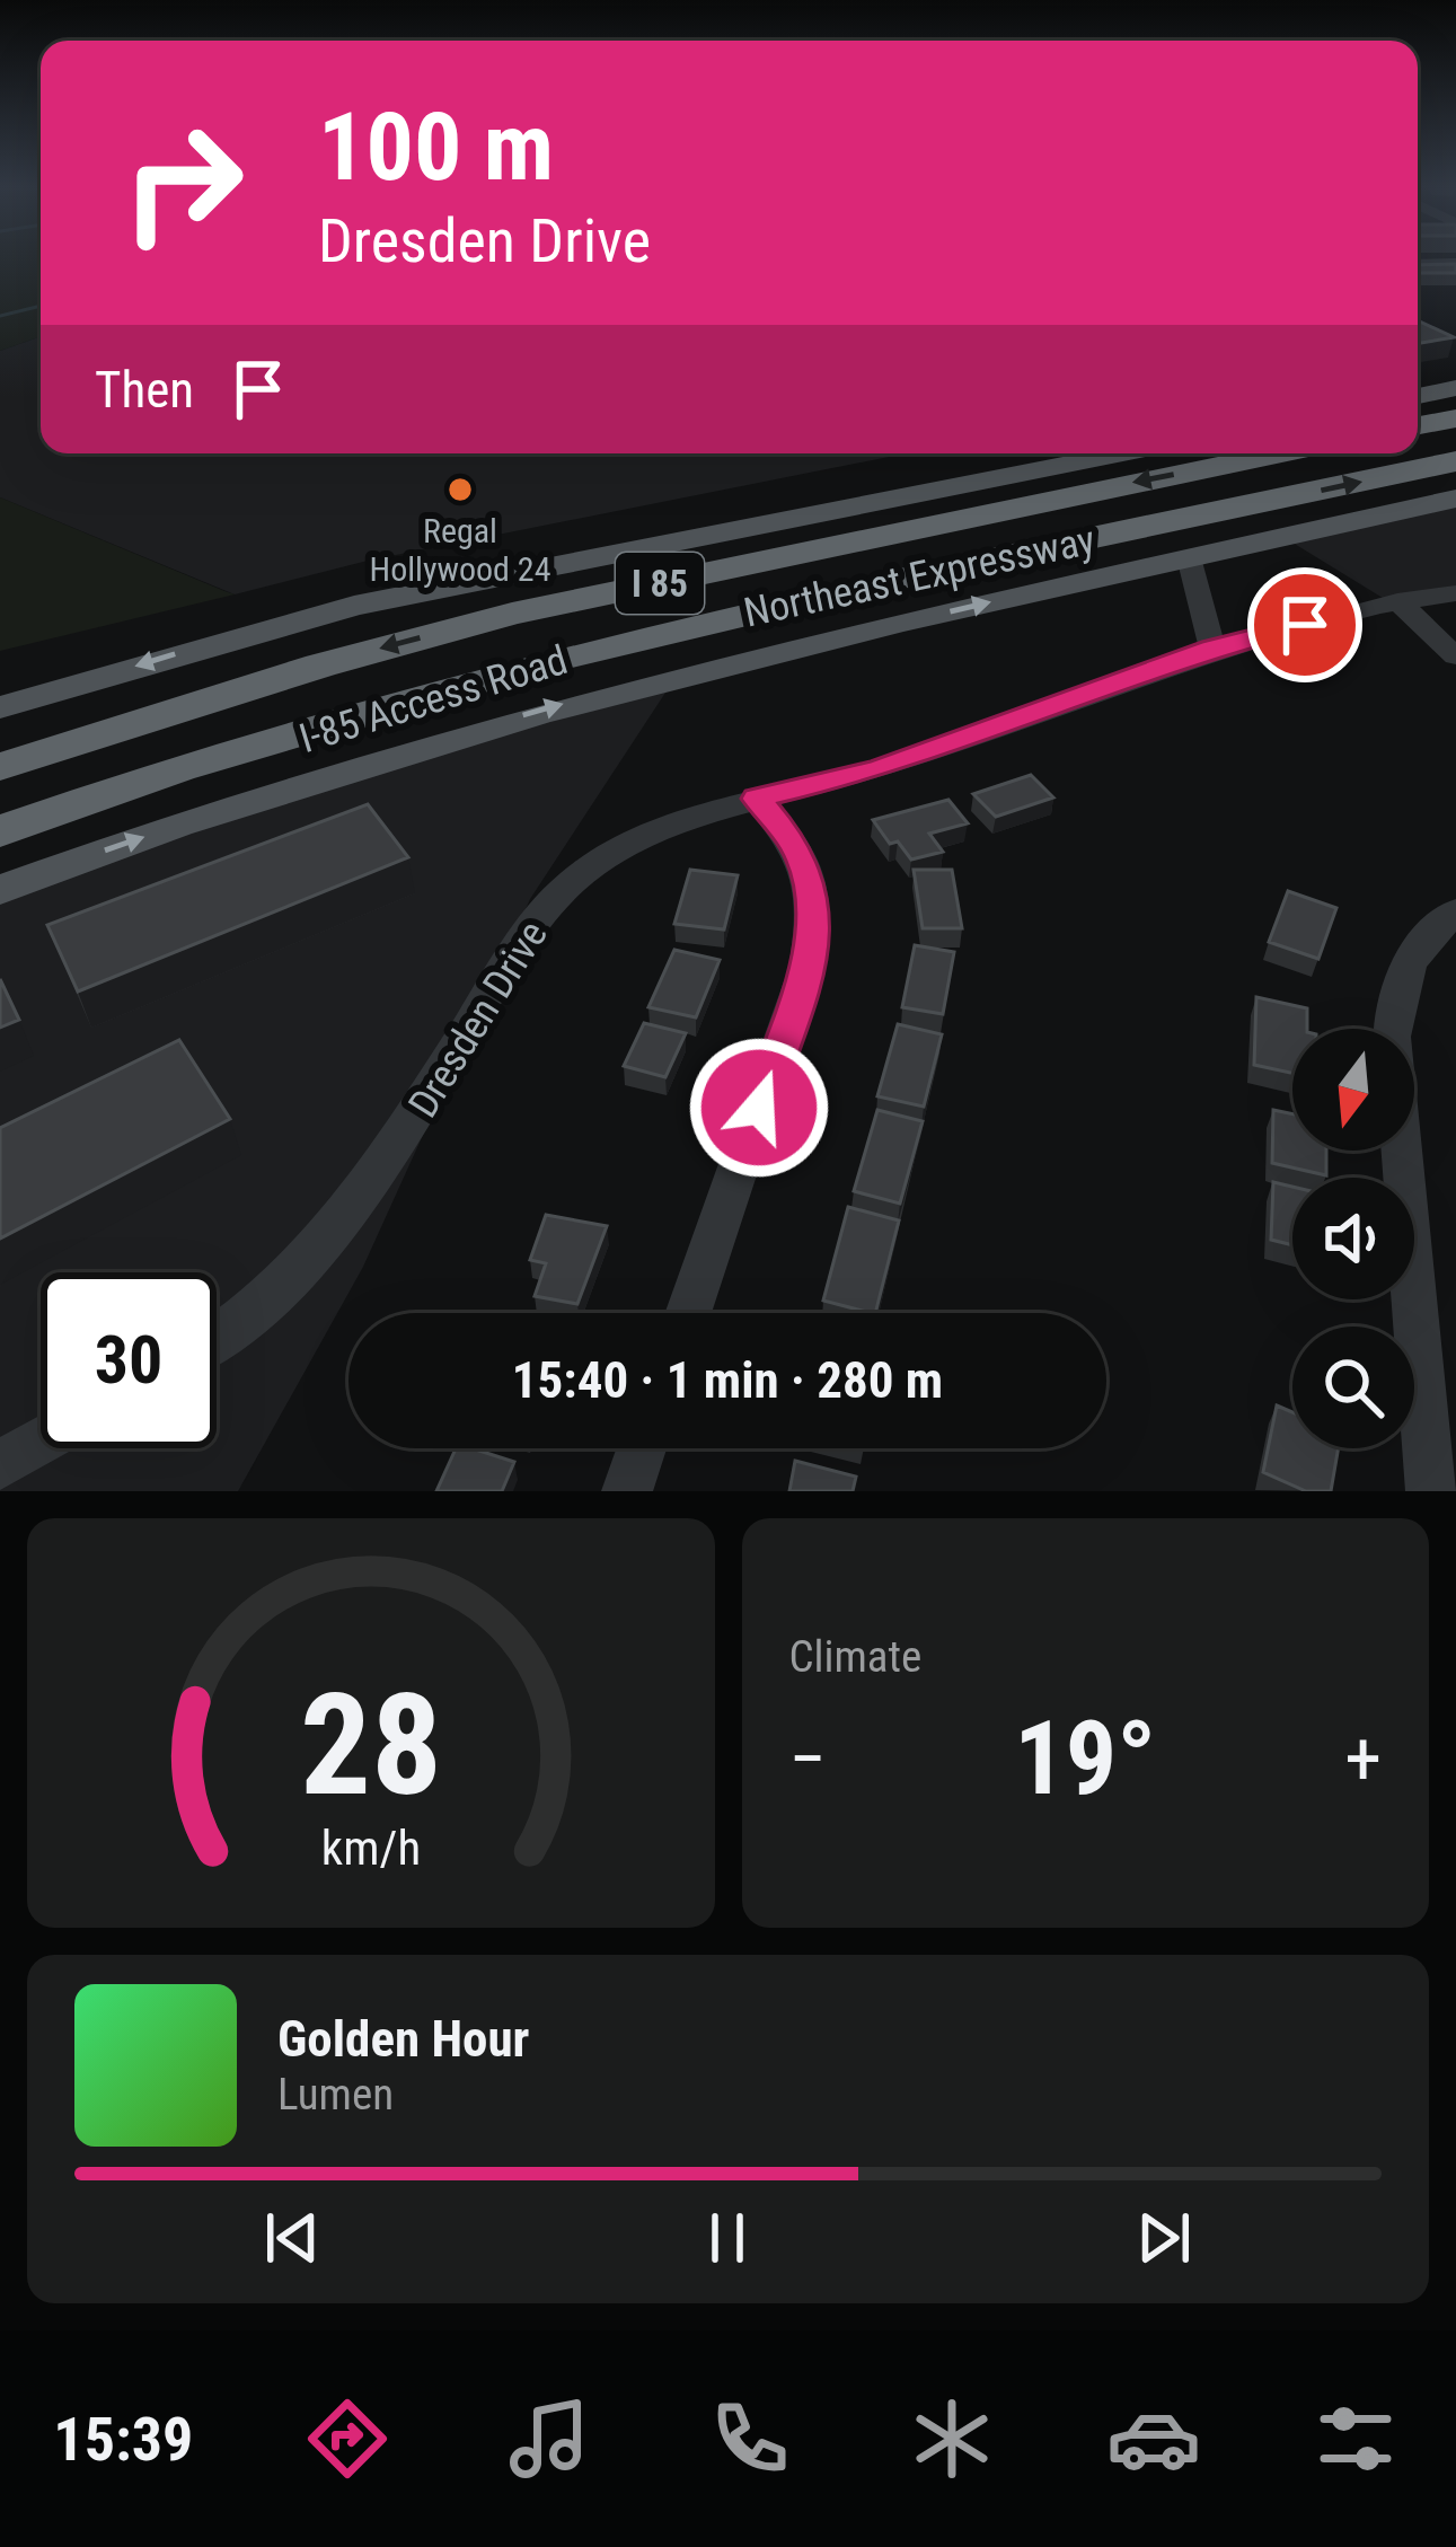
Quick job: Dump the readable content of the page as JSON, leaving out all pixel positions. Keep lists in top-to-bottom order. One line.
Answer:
{"streets":{"highway":["Northeast Expressway","I 85"],"main road":["I-85 Access Road"],"street":["Dresden Drive"]},"places":["Regal Hollywood 24"],"north":"bottom","page":{"turn":["100 m","Dresden Drive"],"then":"Then","limit":"30","trip":"15:40 · 1 min · 280 m","tile":"Climate","heat":["−","19°","+"],"song":["Golden Hour","Lumen"],"tabs":"15:39","gauge":["28","km/h"]}}
